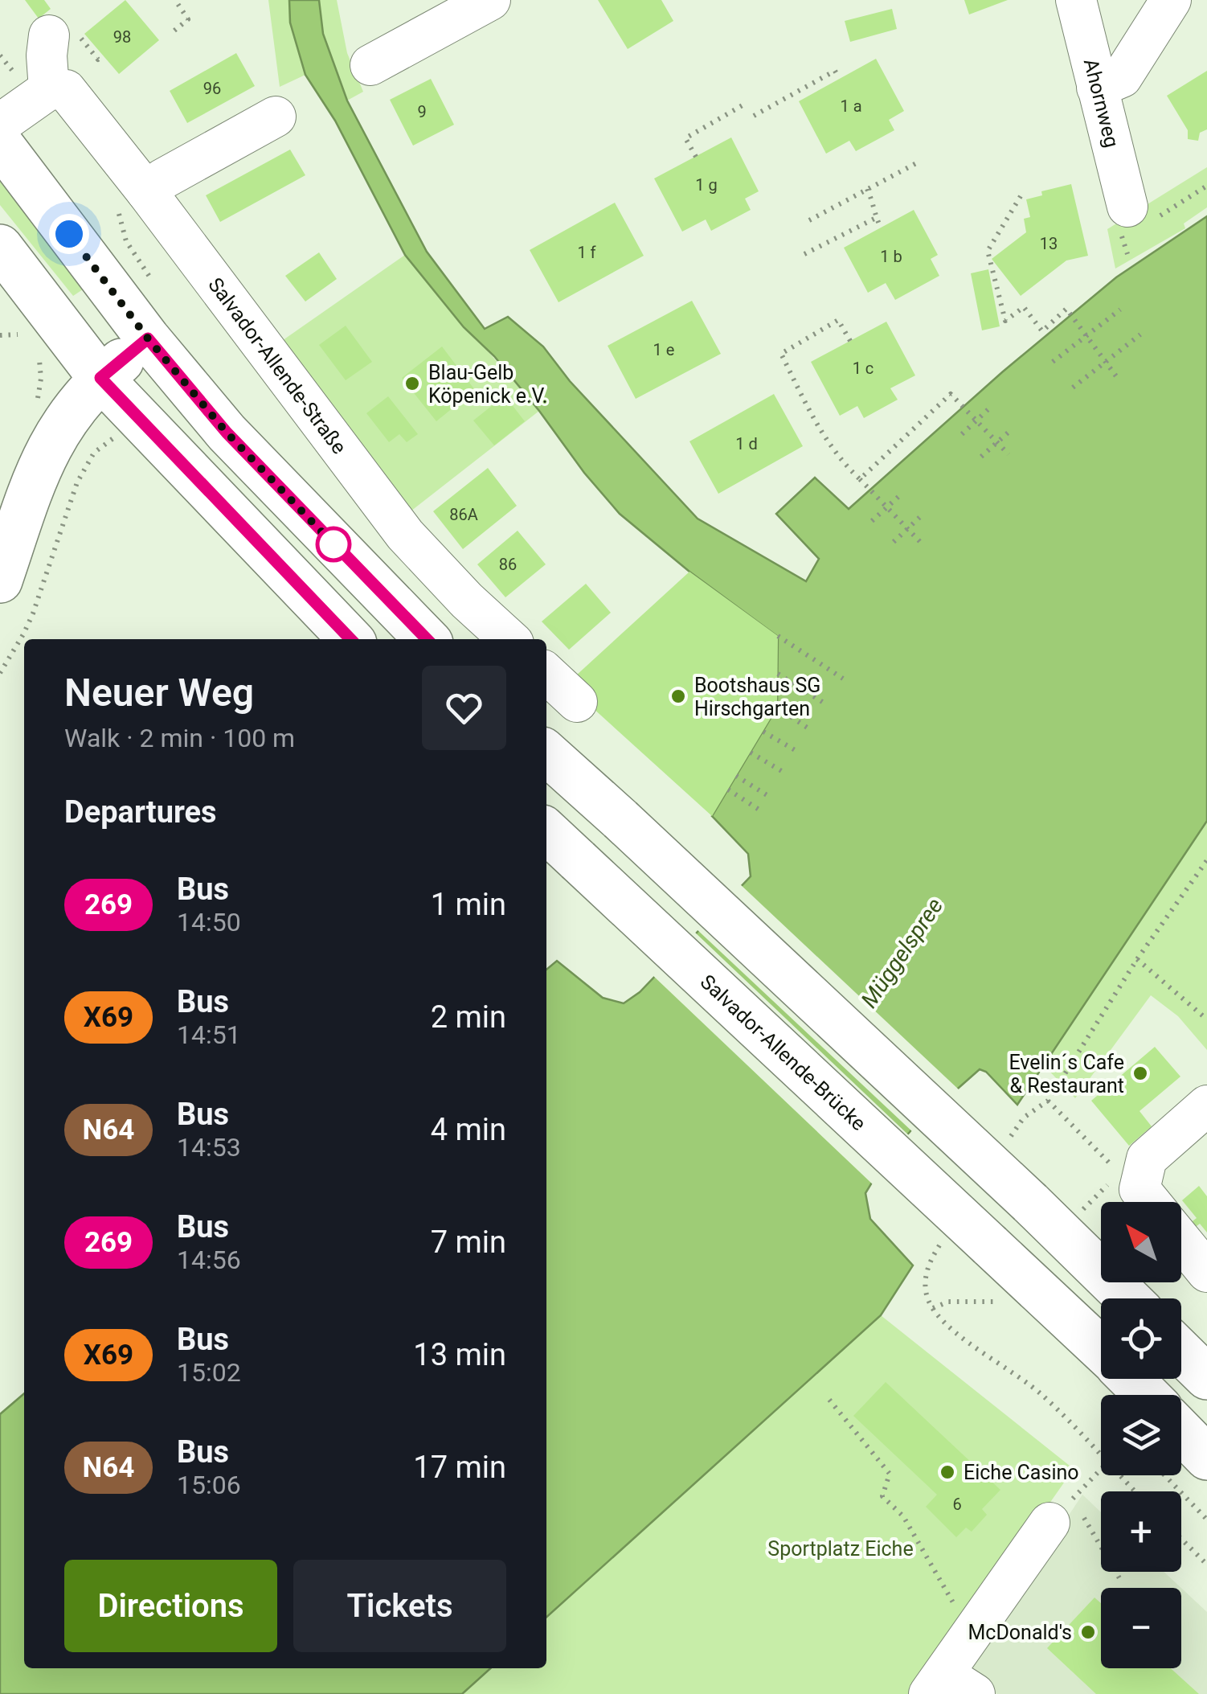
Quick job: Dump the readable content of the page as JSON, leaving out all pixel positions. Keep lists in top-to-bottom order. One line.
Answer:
{"streets":{"main road":["Salvador-Allende-Brücke"],"street":["Ahornweg","Salvador-Allende-Straße"]},"water":["Müggelspree"],"parks":["Sportplatz Eiche"],"places":["Blau-Gelb Köpenick e.V.","Bootshaus SG Hirschgarten","Evelin´s Cafe & Restaurant","Eiche Casino","McDonald's"],"lines":["bus line 269"],"house_numbers":["98","96","1 a","9","1 g","13","1 f","1 b","1 e","1 c","1 d","86A","86","6"],"north":"top left","page":{"heading":[["Neuer Weg","Walk · 2 min · 100 m"],"Departures"],"list":[{"mark":"269","name":"Bus","note":"14:50","value":"1 min"},{"mark":"X69","name":"Bus","note":"14:51","value":"2 min"},{"mark":"N64","name":"Bus","note":"14:53","value":"4 min"},{"mark":"269","name":"Bus","note":"14:56","value":"7 min"},{"mark":"X69","name":"Bus","note":"15:02","value":"13 min"},{"mark":"N64","name":"Bus","note":"15:06","value":"17 min"}],"map_buttons":["+","−"],"buttons":["Directions","Tickets"]}}
